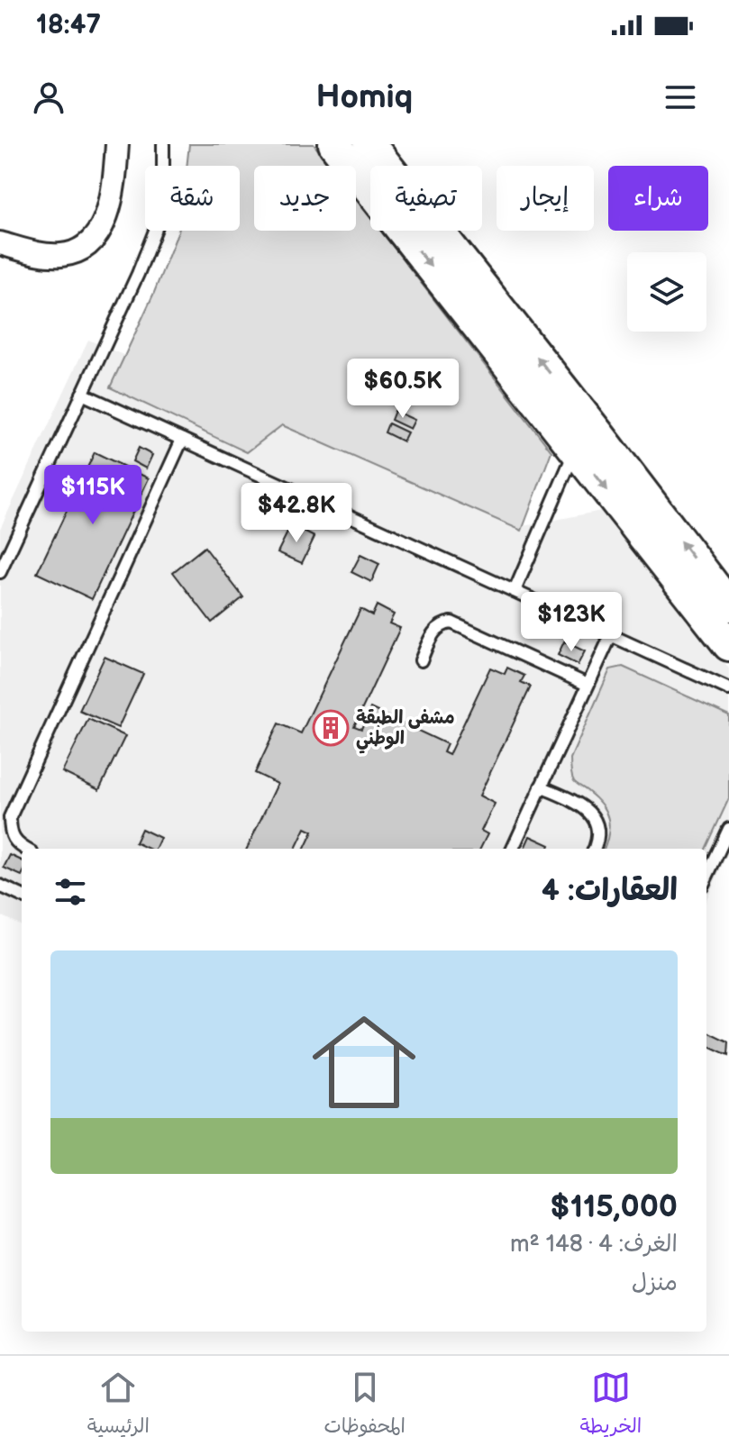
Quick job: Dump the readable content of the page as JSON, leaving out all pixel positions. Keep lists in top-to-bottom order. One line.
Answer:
{"places":{"building":["مشفى الطبقة الوطني"]},"page":{"status":"18:47","header":"Homiq","chip":["شراء","إيجار","تصفية","جديد","شقة"],"price":["$60.5K","$115K","$42.8K","$123K"],"heading":"العقارات: 4","list":[{"name":"$115,000","note":"الغرف: 4 · 148 m² · منزل"}],"tabs":["الخريطة","المحفوظات","الرئيسية"]}}
